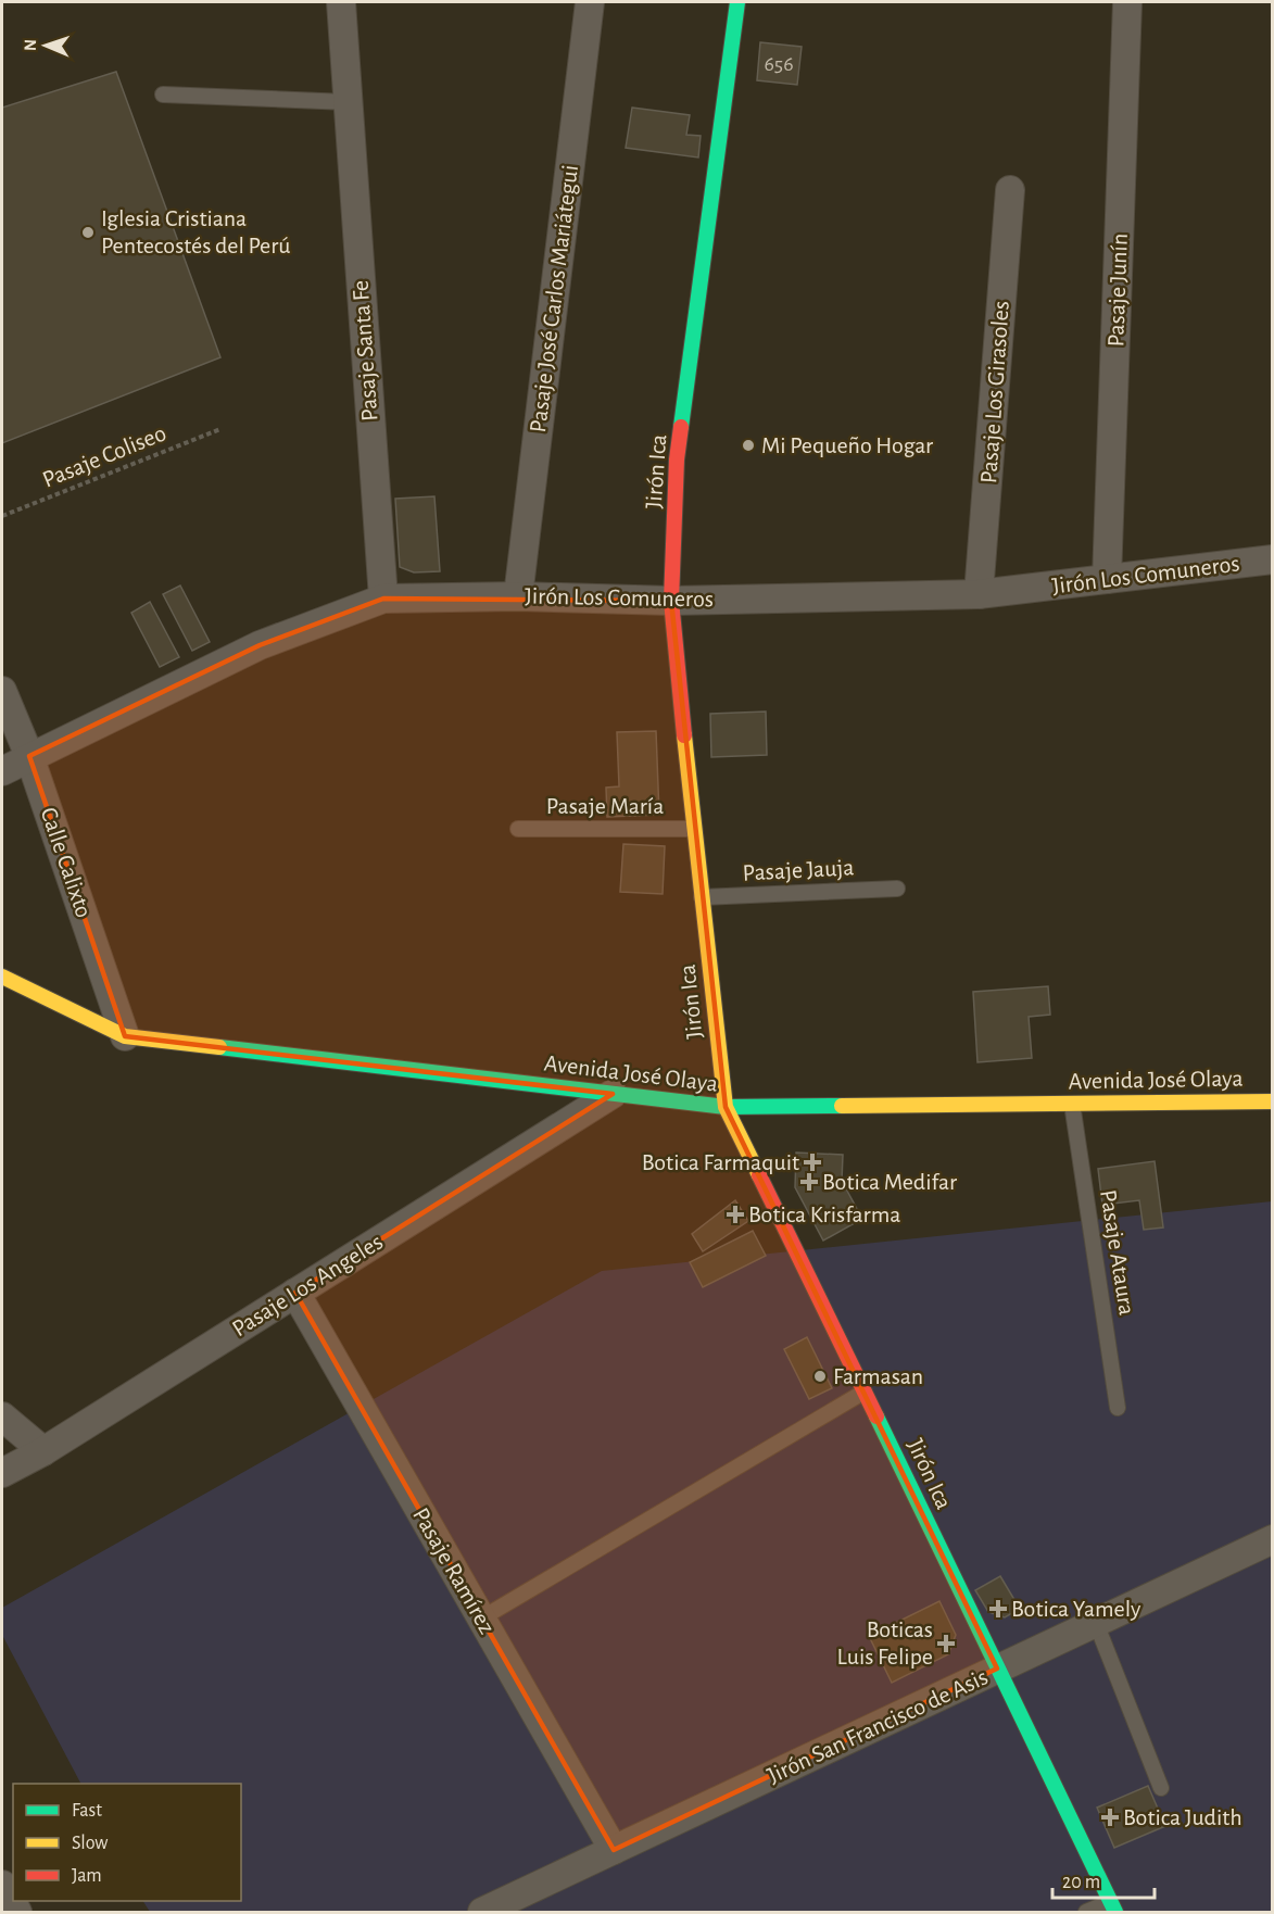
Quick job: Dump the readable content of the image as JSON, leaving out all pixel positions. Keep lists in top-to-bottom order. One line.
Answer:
{"streets":{"street":["Pasaje Junín","Pasaje José Carlos Mariátegui","Pasaje Santa Fe","Pasaje Los Girasoles","Jirón Ica","Jirón Los Comuneros","Calle Calixto","Avenida José Olaya","Pasaje Los Angeles","Pasaje Ramírez","Jirón San Francisco de Asis"],"lane":["Pasaje María","Pasaje Jauja","Pasaje Ataura"],"path":["Pasaje Coliseo"]},"crossings":[["Pasaje Junín","Jirón Los Comuneros"],["Pasaje José Carlos Mariátegui","Jirón Los Comuneros"],["Pasaje Santa Fe","Jirón Los Comuneros"],["Pasaje Los Girasoles","Jirón Los Comuneros"],["Jirón Ica","Jirón Los Comuneros"],["Jirón Ica","Pasaje María"],["Jirón Ica","Pasaje Jauja"],["Jirón Ica","Avenida José Olaya"],["Jirón Ica","Jirón San Francisco de Asis"],["Jirón Los Comuneros","Calle Calixto"],["Calle Calixto","Avenida José Olaya"],["Avenida José Olaya","Pasaje Ataura"],["Avenida José Olaya","Pasaje Los Angeles"],["Pasaje Los Angeles","Pasaje Ramírez"],["Pasaje Ramírez","Jirón San Francisco de Asis"]],"places":{"other":["Iglesia Cristiana Pentecostés del Perú","Mi Pequeño Hogar","Farmasan"],"health":["Botica Farmaquit","Botica Medifar","Botica Krisfarma","Botica Yamely","Boticas Luis Felipe","Botica Judith"]},"house_numbers":["656"],"legend":["Fast","Slow","Jam"],"scale_bar":"20 m","north":"left"}
